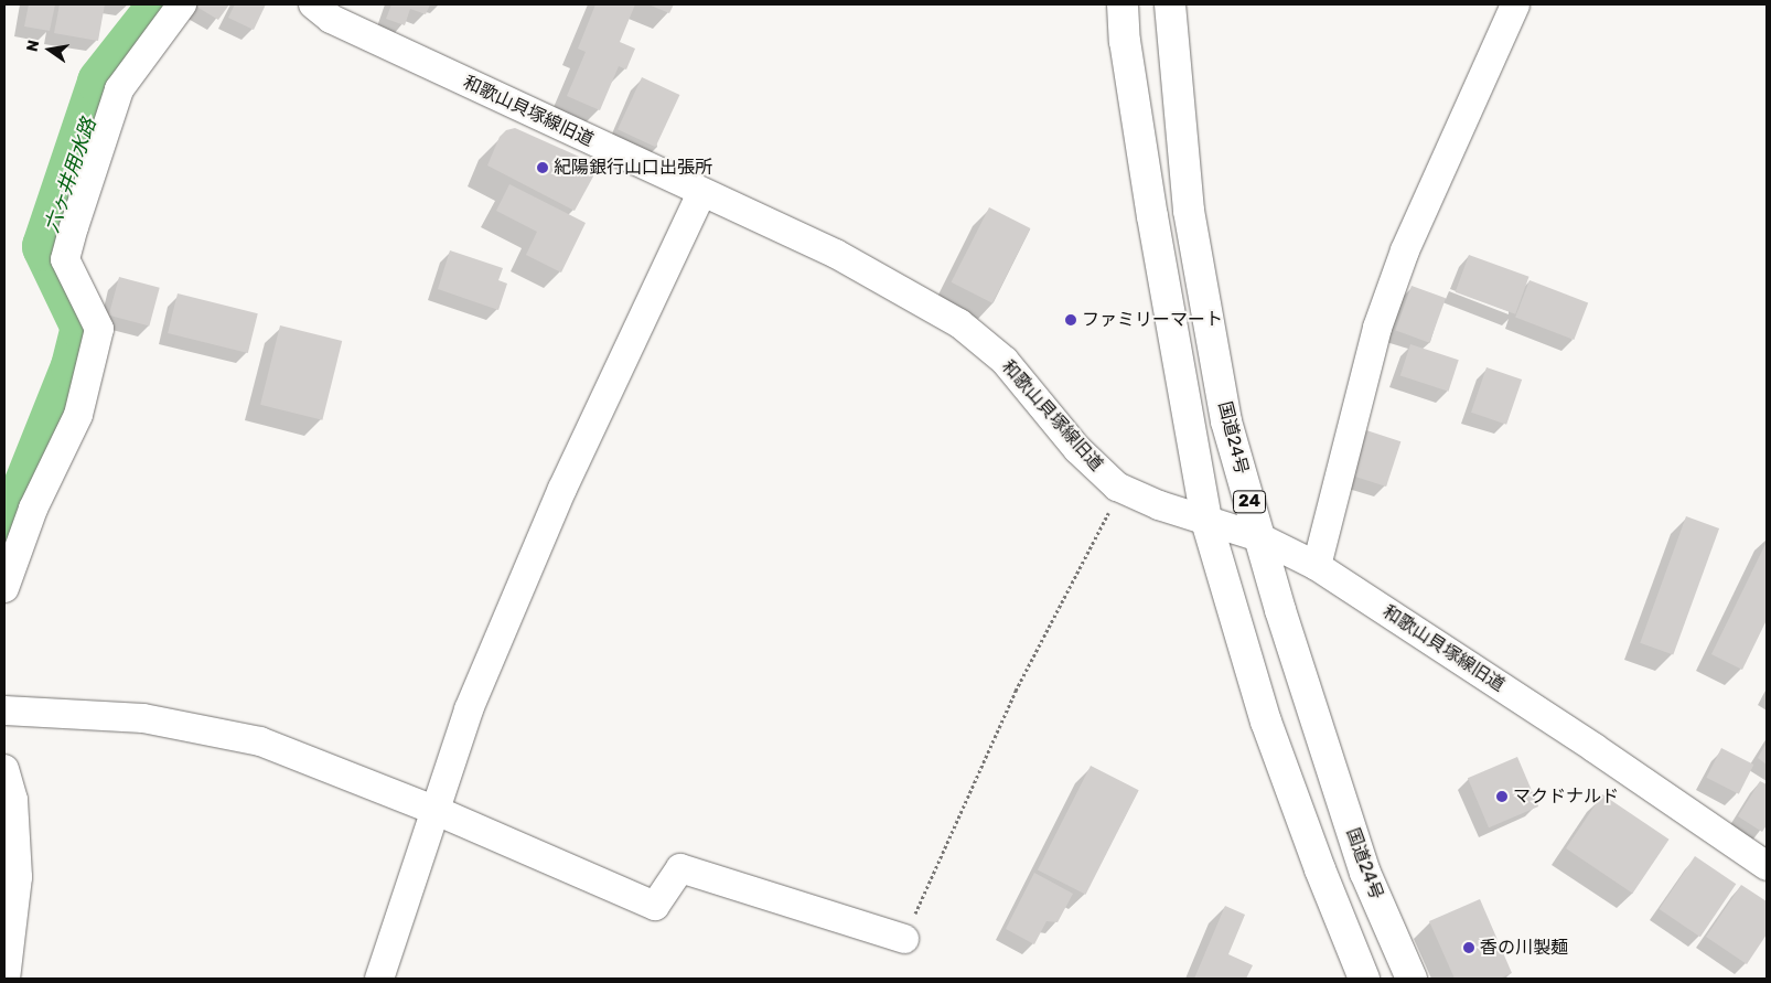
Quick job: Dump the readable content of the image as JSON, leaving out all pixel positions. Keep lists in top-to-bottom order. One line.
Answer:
{"streets":{"highway":["国道24号","24"],"street":["和歌山貝塚線旧道"]},"crossings":[["和歌山貝塚線旧道","国道24号"]],"water":["六ヶ井用水路"],"places":["紀陽銀行山口出張所","ファミリーマート","マクドナルド","香の川製麺"],"north":"left"}
